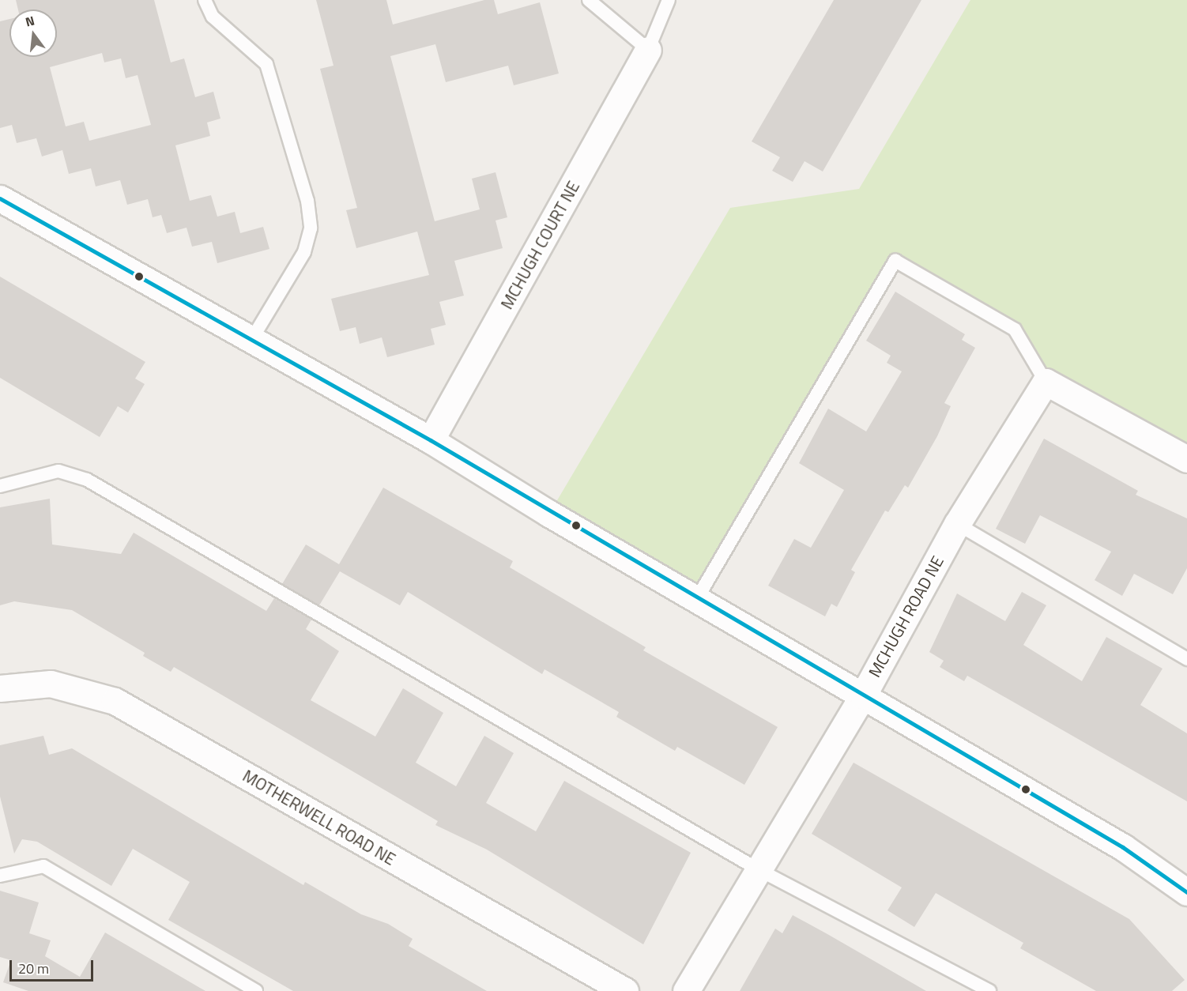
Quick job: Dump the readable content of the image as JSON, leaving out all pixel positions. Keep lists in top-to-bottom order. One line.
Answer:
{"streets":{"street":["MCHUGH COURT NE","MCHUGH ROAD NE","MOTHERWELL ROAD NE"]},"scale_bar":"20 m","north":"top"}
